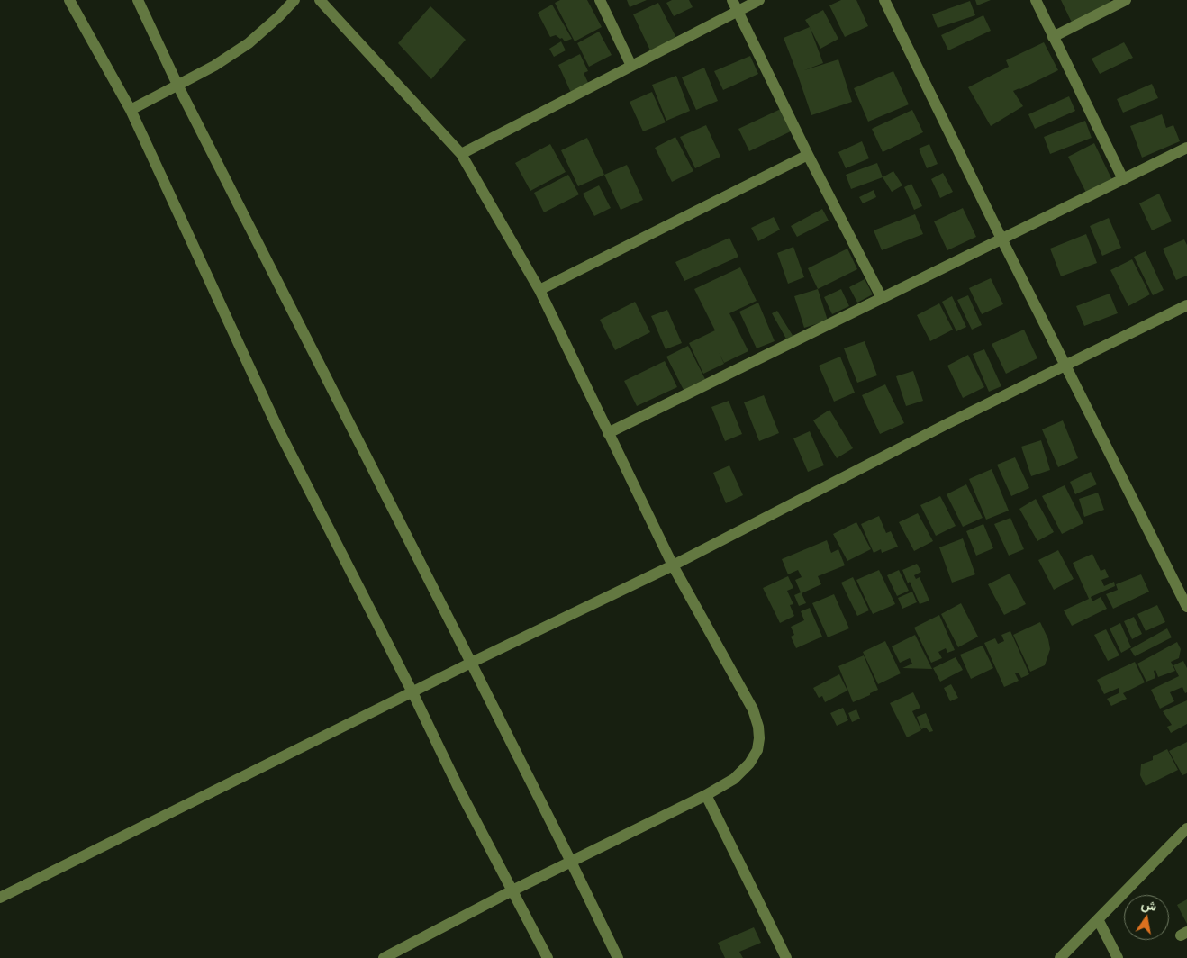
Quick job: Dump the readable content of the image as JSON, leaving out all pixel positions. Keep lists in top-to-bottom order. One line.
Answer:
{"north":"top"}
